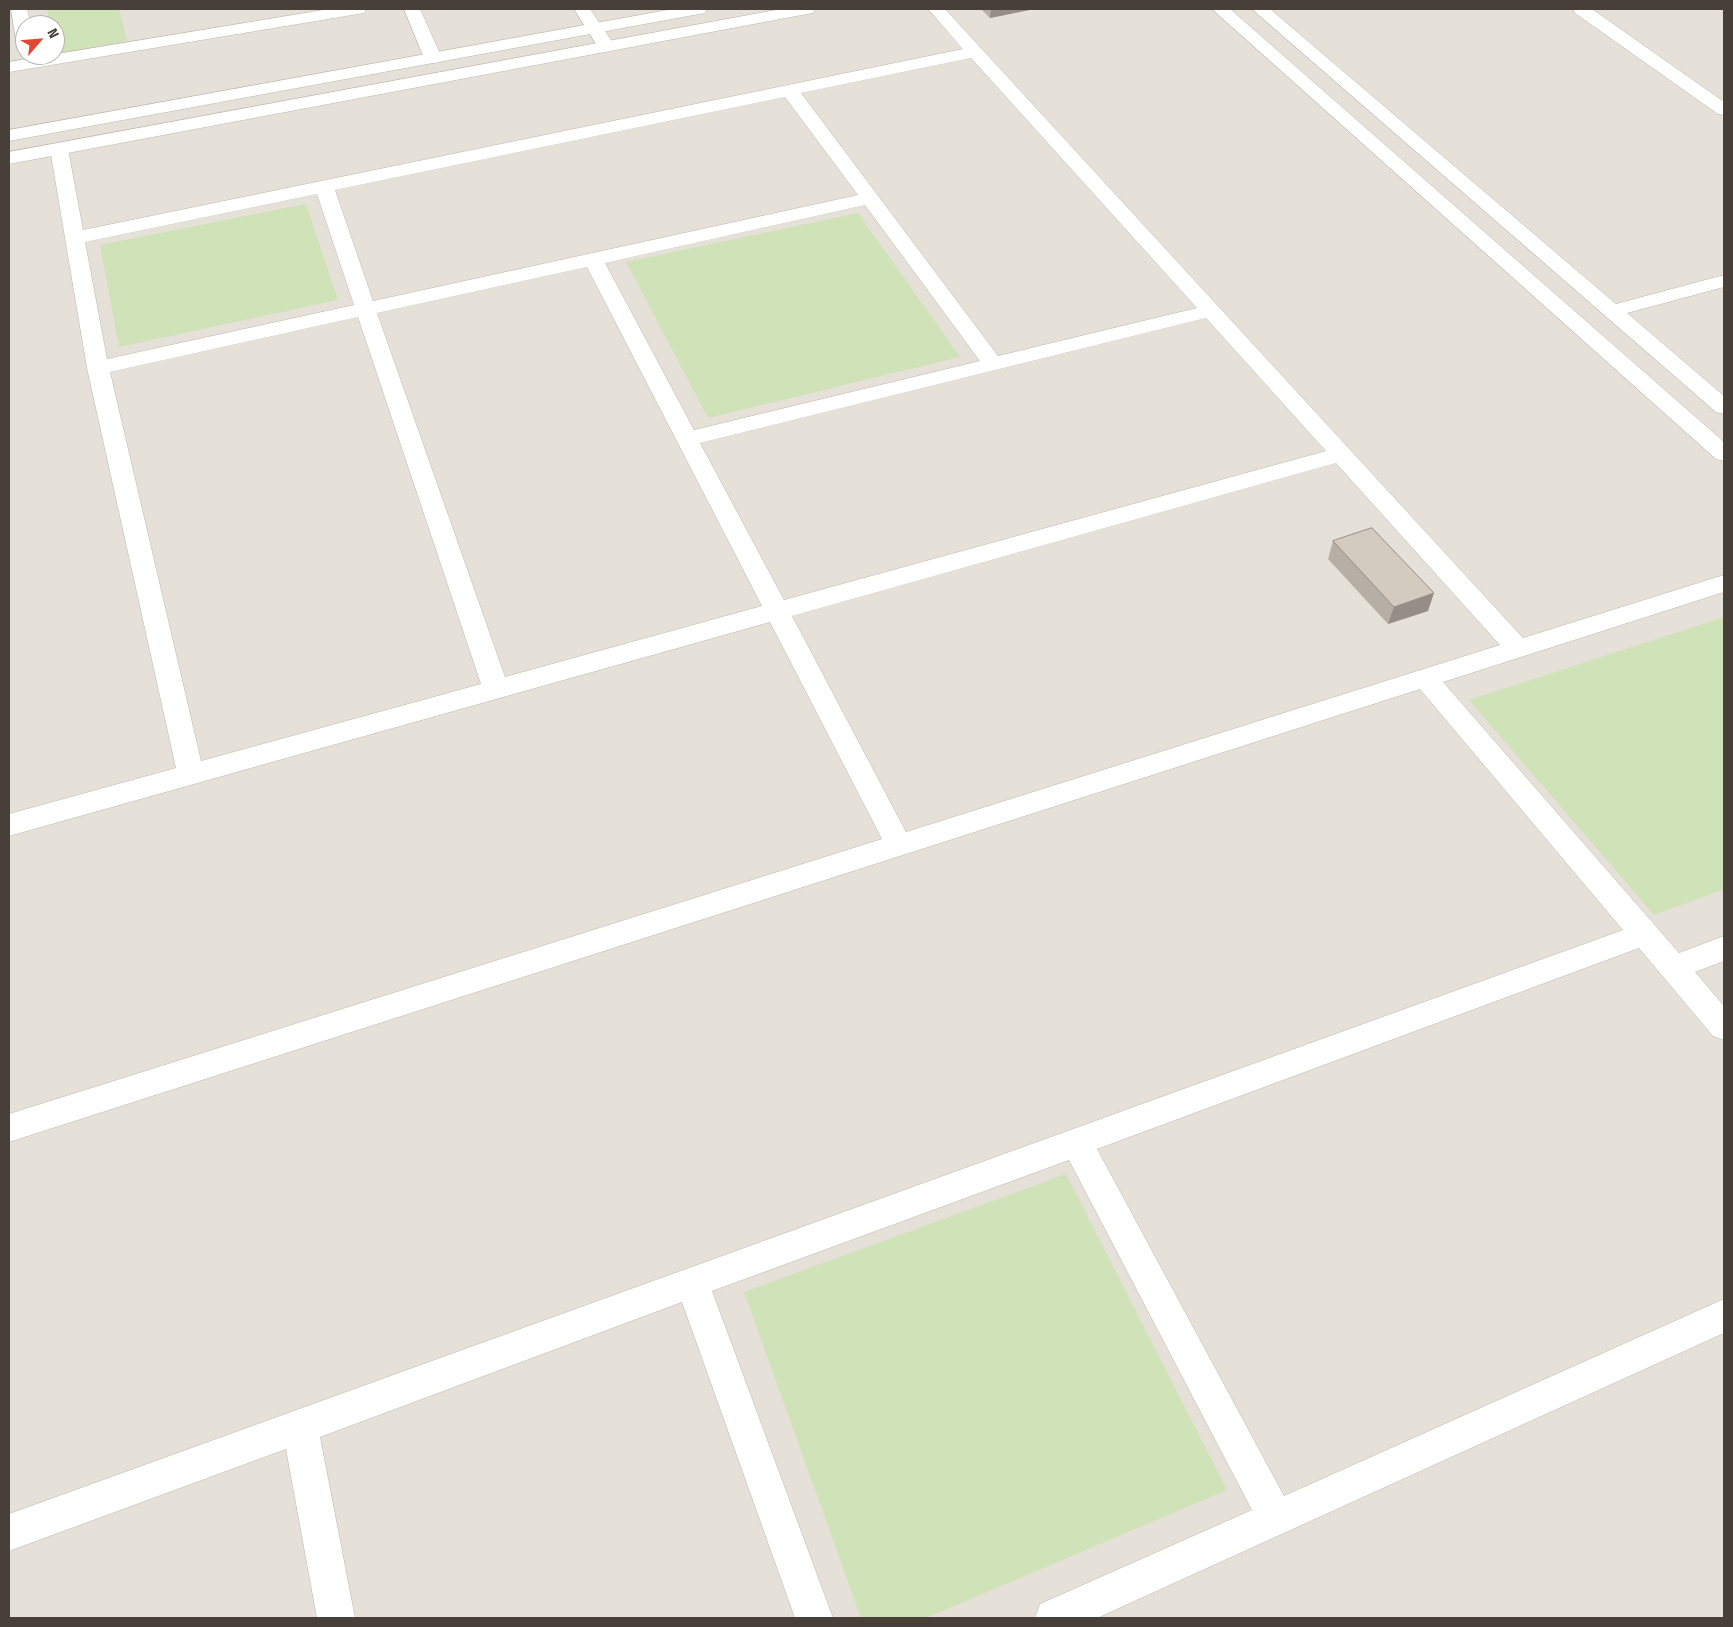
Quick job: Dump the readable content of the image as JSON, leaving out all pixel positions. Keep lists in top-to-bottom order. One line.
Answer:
{"north":"top right"}
